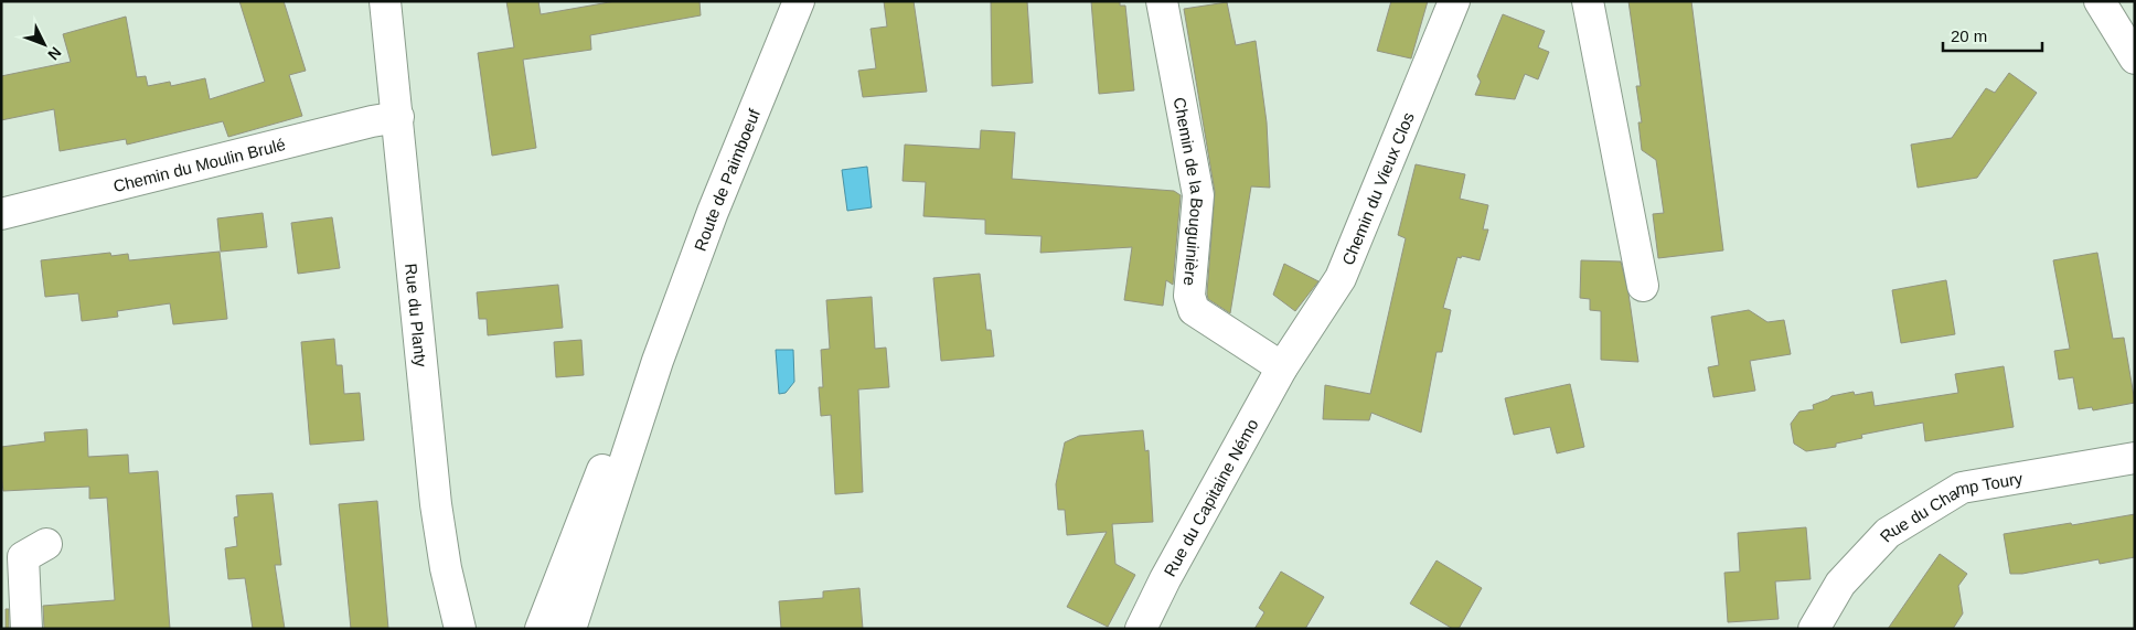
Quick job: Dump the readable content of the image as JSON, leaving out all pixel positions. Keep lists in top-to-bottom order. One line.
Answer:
{"streets":{"street":["Chemin du Moulin Brulé","Route de Paimboeuf","Chemin du Vieux Clos","Chemin de la Bouguinière","Rue du Planty","Rue du Capitaine Némo","Rue du Champ Toury"]},"crossings":[["Chemin du Moulin Brulé","Rue du Planty"],["Chemin du Vieux Clos","Chemin de la Bouguinière"],["Chemin du Vieux Clos","Rue du Capitaine Némo"],["Chemin de la Bouguinière","Rue du Capitaine Némo"]],"scale_bar":"20 m","north":"bottom right"}
